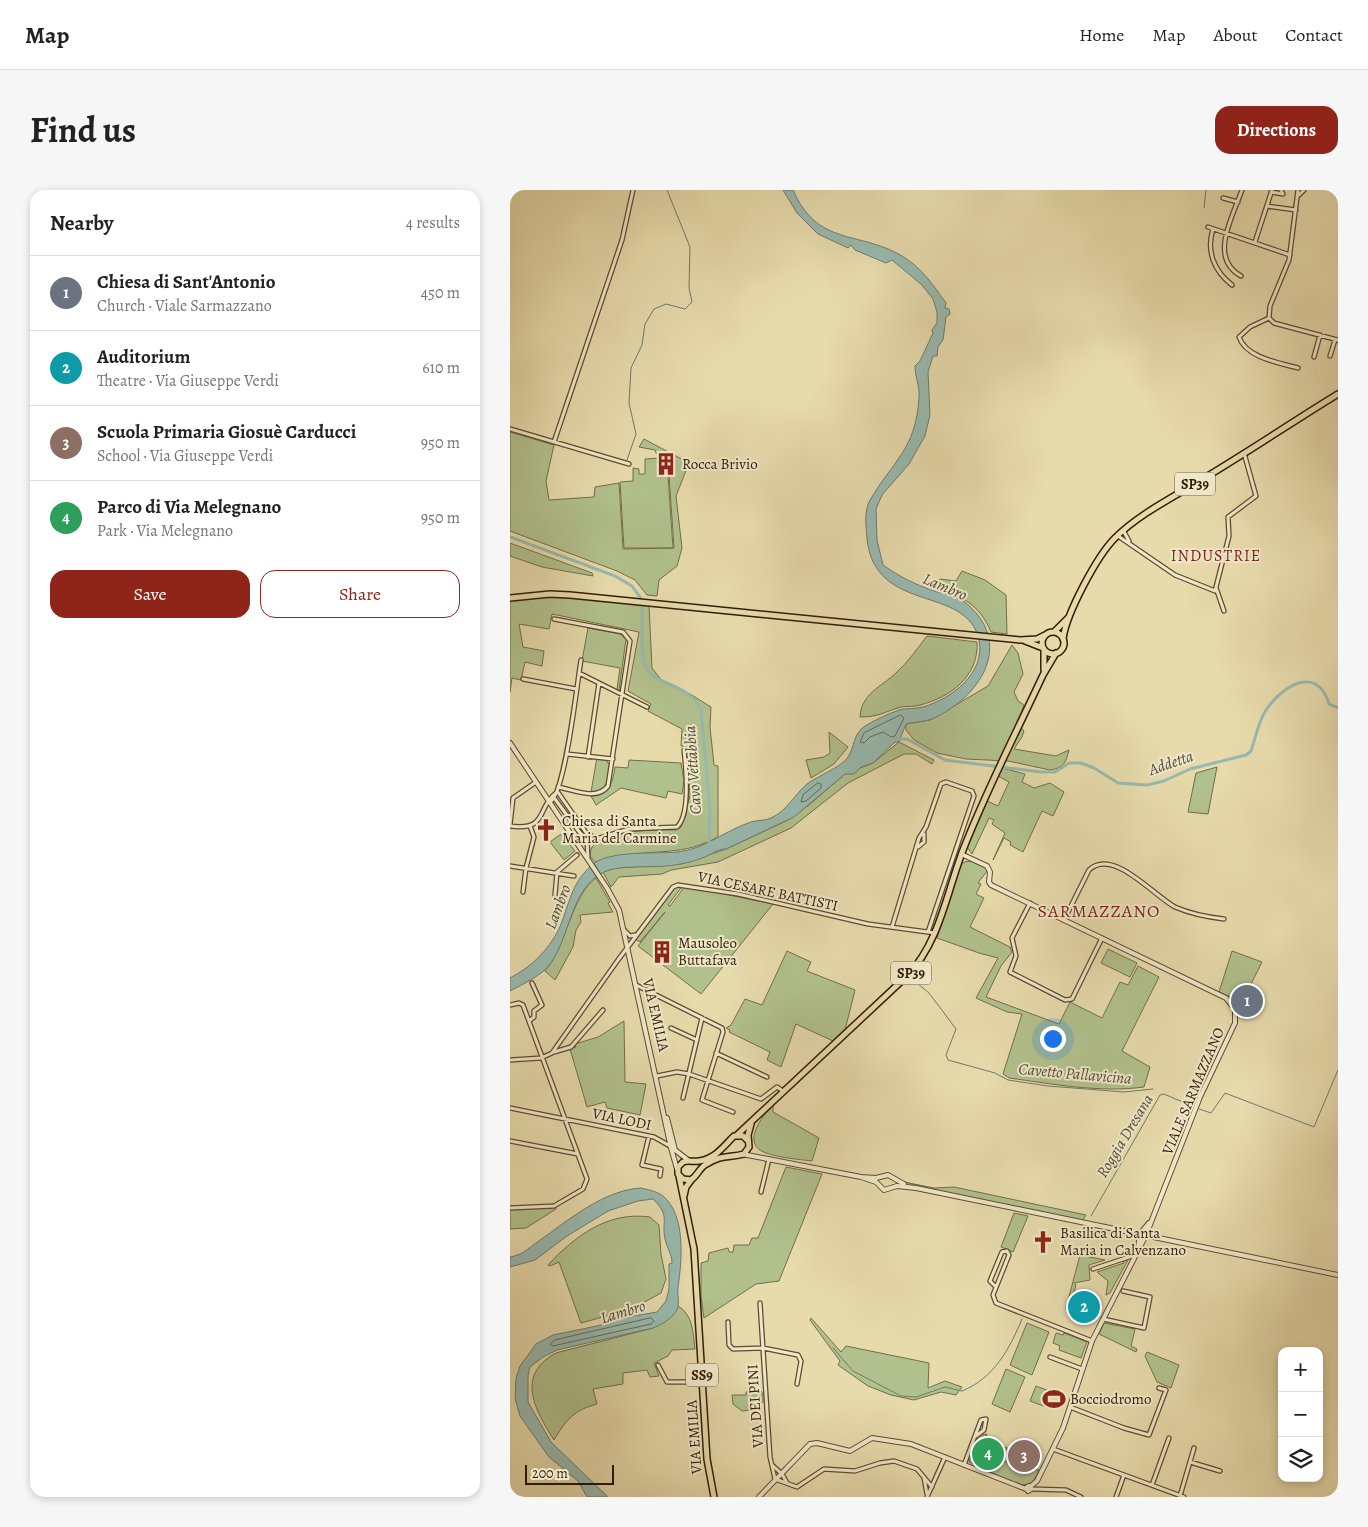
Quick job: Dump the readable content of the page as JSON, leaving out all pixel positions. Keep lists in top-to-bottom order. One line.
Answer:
{"streets":{"main road":["SP39","VIA EMILIA","SS9"],"street":["VIA CESARE BATTISTI","VIALE SARMAZZANO","VIA LODI","VIA DEI PINI"]},"crossings":[["SP39","VIA CESARE BATTISTI"],["SP39","VIA EMILIA"],["SP39","VIALE SARMAZZANO"],["VIA CESARE BATTISTI","VIA EMILIA"],["VIA EMILIA","VIA LODI"]],"districts":["INDUSTRIE","SARMAZZANO"],"water":["Lambro","Addetta","Cavo Vettabbia","Cavetto Pallavicina","Roggia Dresana"],"places":{"building":["Rocca Brivio","Mausoleo Buttafava"],"church":["Chiesa di Santa Maria del Carmine","Basilica di Santa Maria in Calvenzano"],"sports":["Bocciodromo"]},"scale_bar":"200 m","page":{"header":"Map","nav":["Home","Map","About","Contact"],"title":"Find us","buttons":["Directions",["Save","Share"]],"heading":["Nearby","4 results"],"list":[{"mark":"1","name":"Chiesa di Sant'Antonio","note":"Church · Viale Sarmazzano","value":"450 m"},{"mark":"2","name":"Auditorium","note":"Theatre · Via Giuseppe Verdi","value":"610 m"},{"mark":"3","name":"Scuola Primaria Giosuè Carducci","note":"School · Via Giuseppe Verdi","value":"950 m"},{"mark":"4","name":"Parco di Via Melegnano","note":"Park · Via Melegnano","value":"950 m"}],"pins":["1","2","4","3"],"map_buttons":["+","−"],"scale":"200 m"}}
